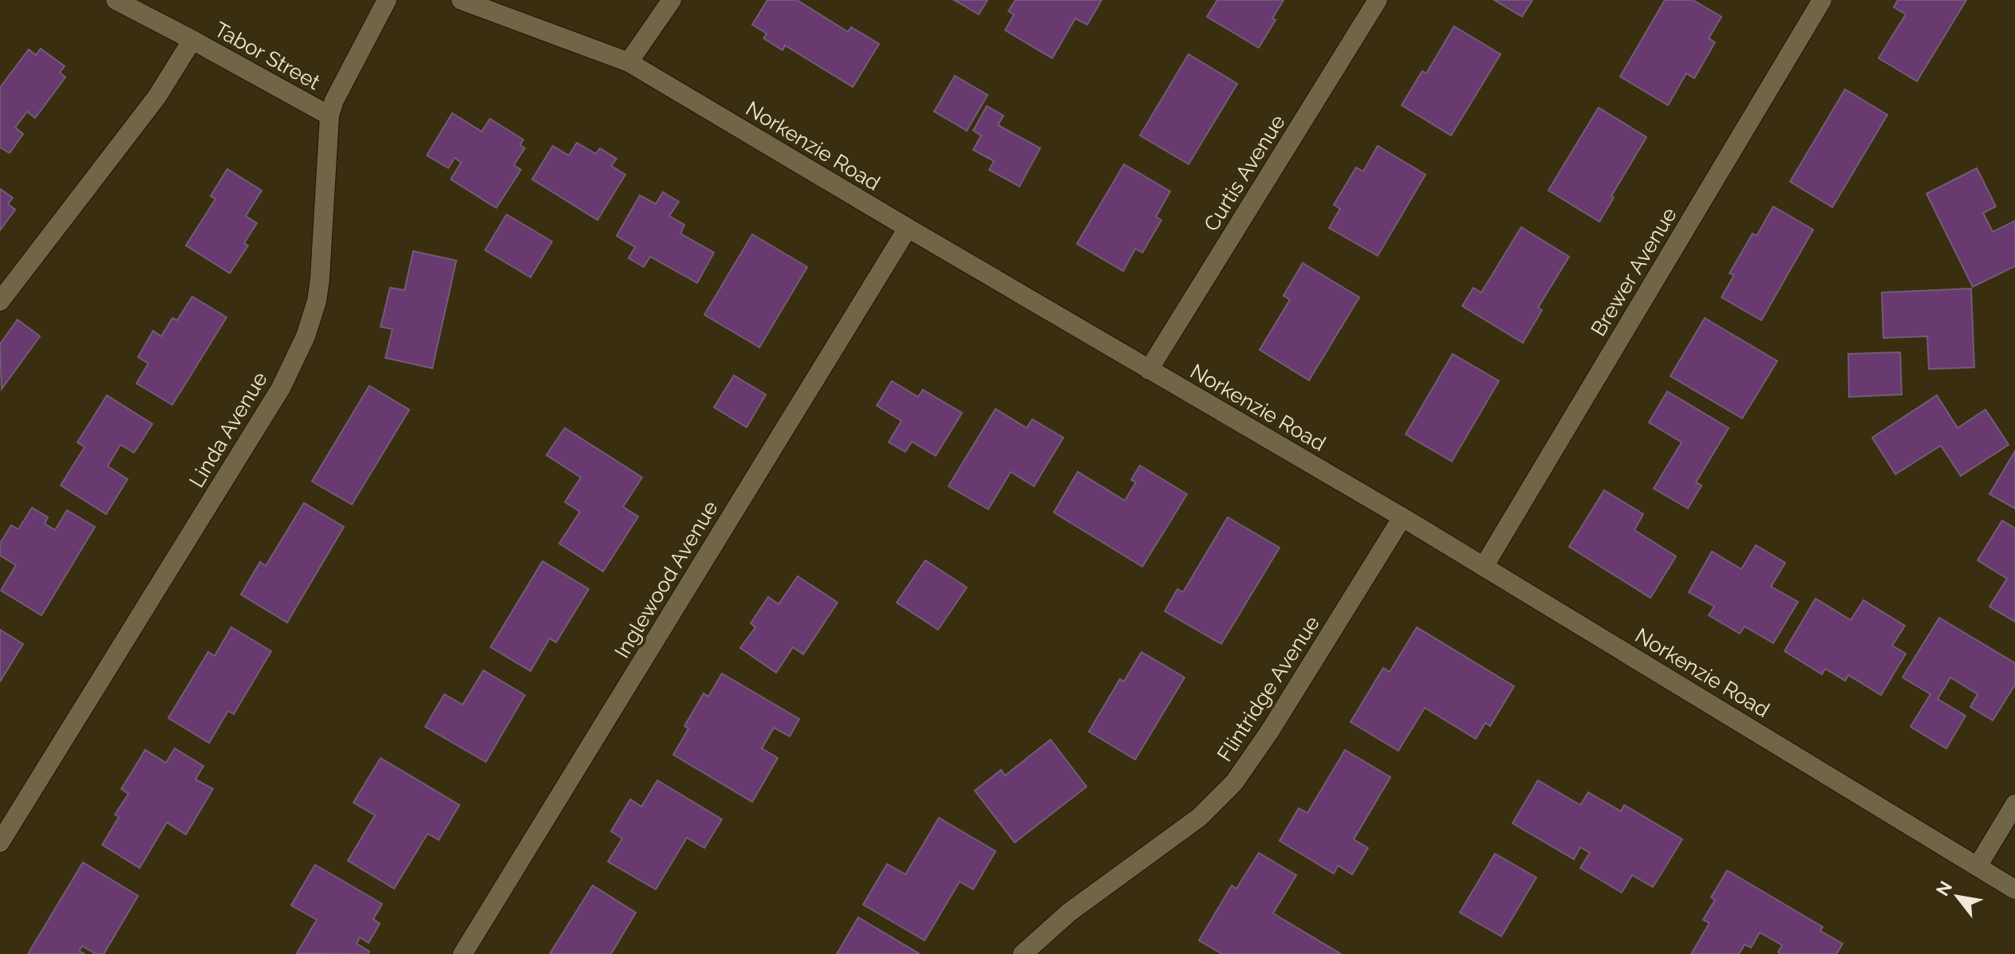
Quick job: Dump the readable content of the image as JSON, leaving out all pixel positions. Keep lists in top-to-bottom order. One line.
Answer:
{"streets":{"street":["Tabor Street","Norkenzie Road","Curtis Avenue","Brewer Avenue","Linda Avenue","Inglewood Avenue","Flintridge Avenue"]},"crossings":[["Tabor Street","Linda Avenue"],["Norkenzie Road","Curtis Avenue"],["Norkenzie Road","Brewer Avenue"],["Norkenzie Road","Inglewood Avenue"],["Norkenzie Road","Flintridge Avenue"]],"north":"top left"}
